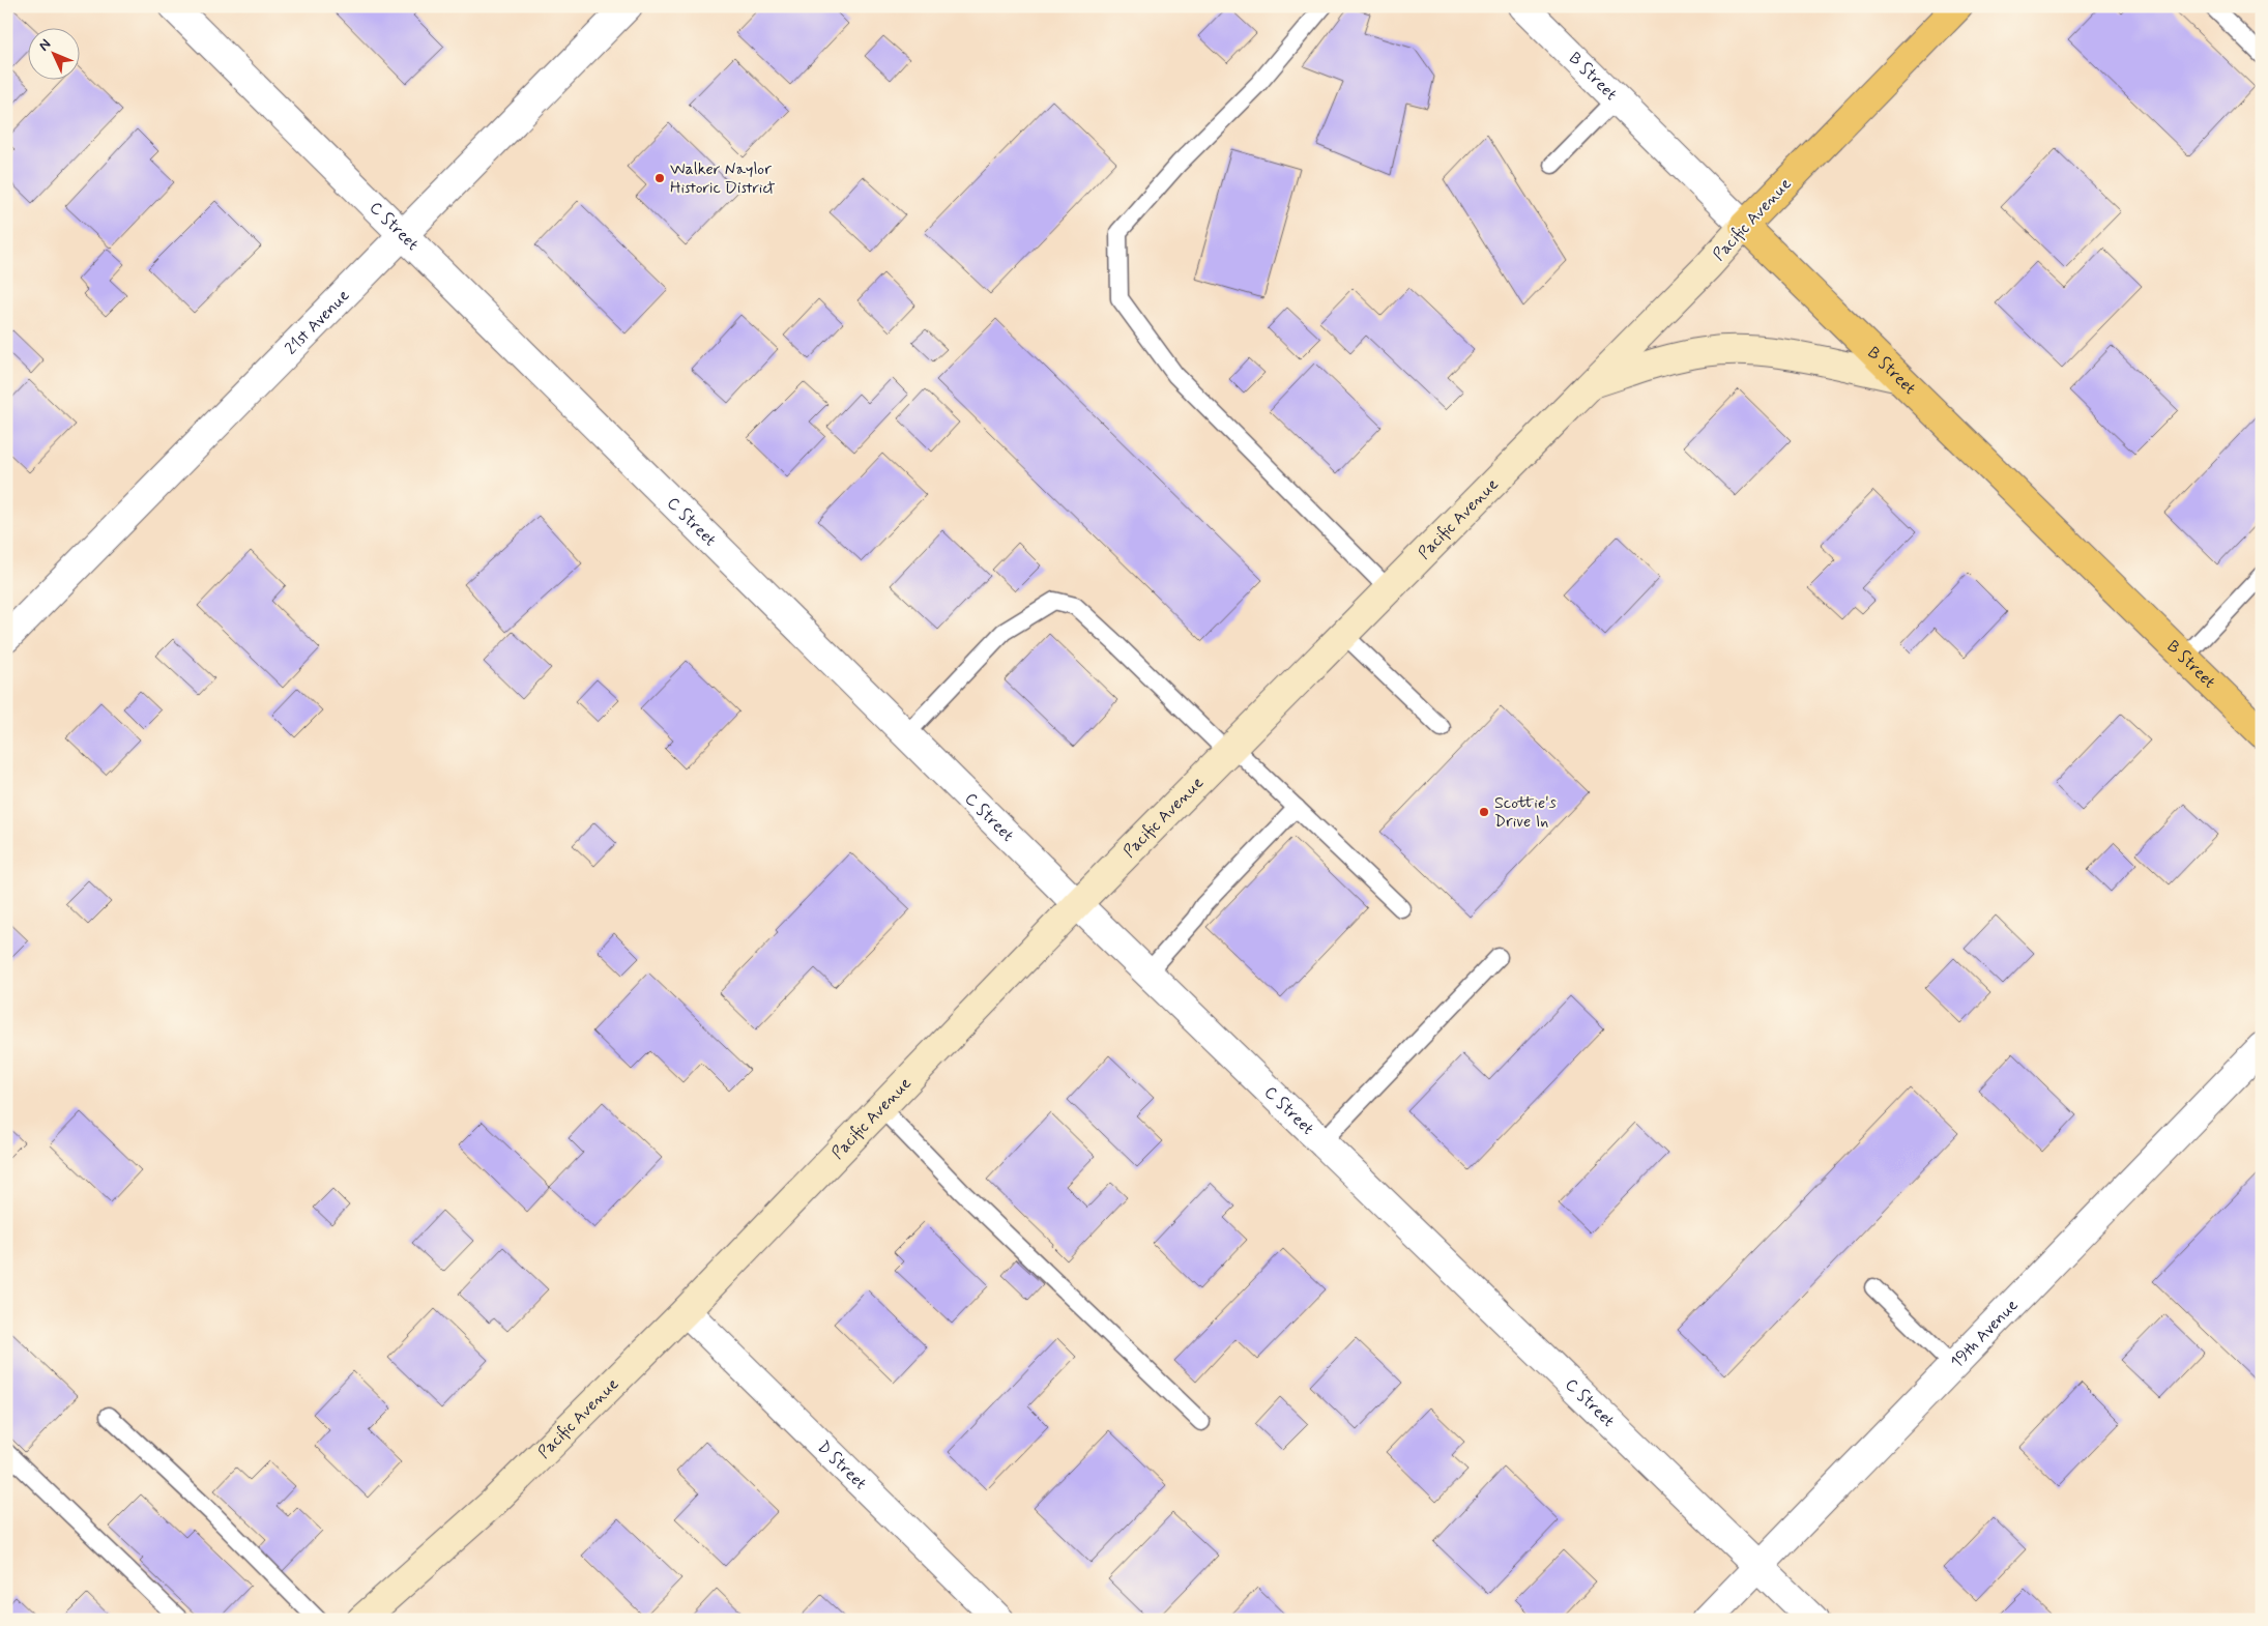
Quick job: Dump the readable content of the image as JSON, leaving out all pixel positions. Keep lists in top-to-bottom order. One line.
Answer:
{"streets":{"main road":["B Street","Pacific Avenue"],"street":["C Street","21st Avenue","19th Avenue","D Street"]},"crossings":[["B Street","Pacific Avenue"],["Pacific Avenue","C Street"],["Pacific Avenue","D Street"],["C Street","21st Avenue"],["C Street","19th Avenue"]],"places":["Walker Naylor Historic District","Scottie's Drive In"],"north":"top left"}
